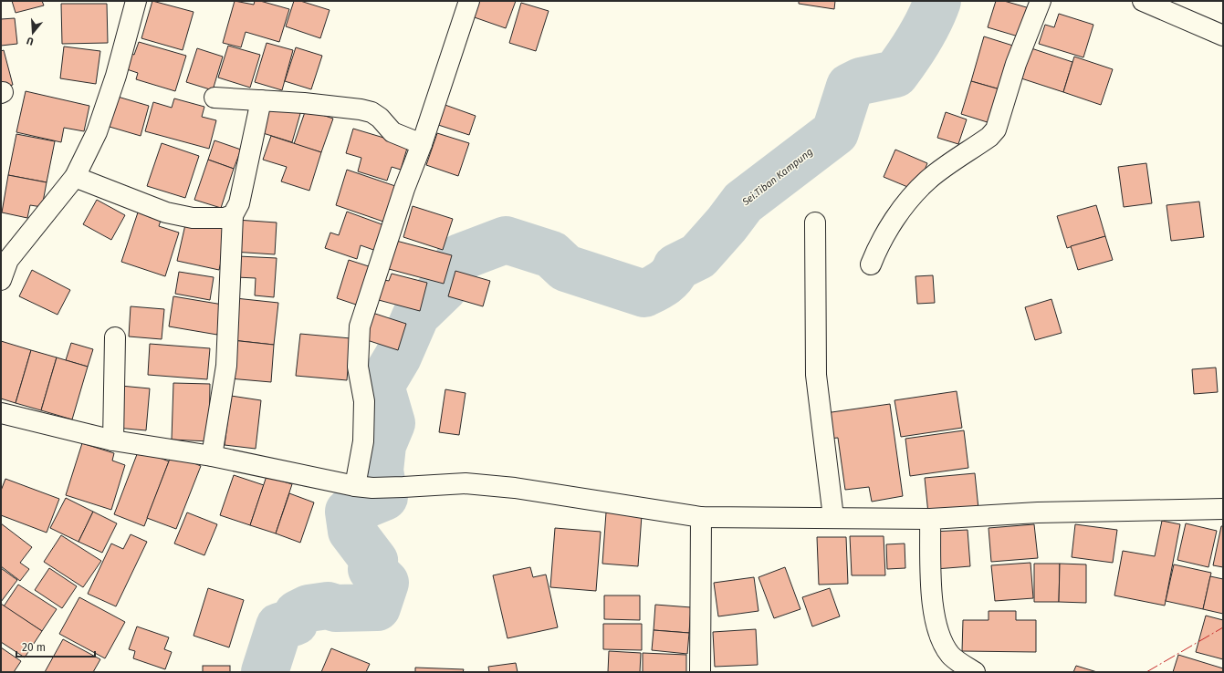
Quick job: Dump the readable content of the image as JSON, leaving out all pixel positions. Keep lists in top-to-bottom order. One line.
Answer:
{"water":["Sei.Tiban Kampung"],"scale_bar":"20 m","north":"bottom"}
